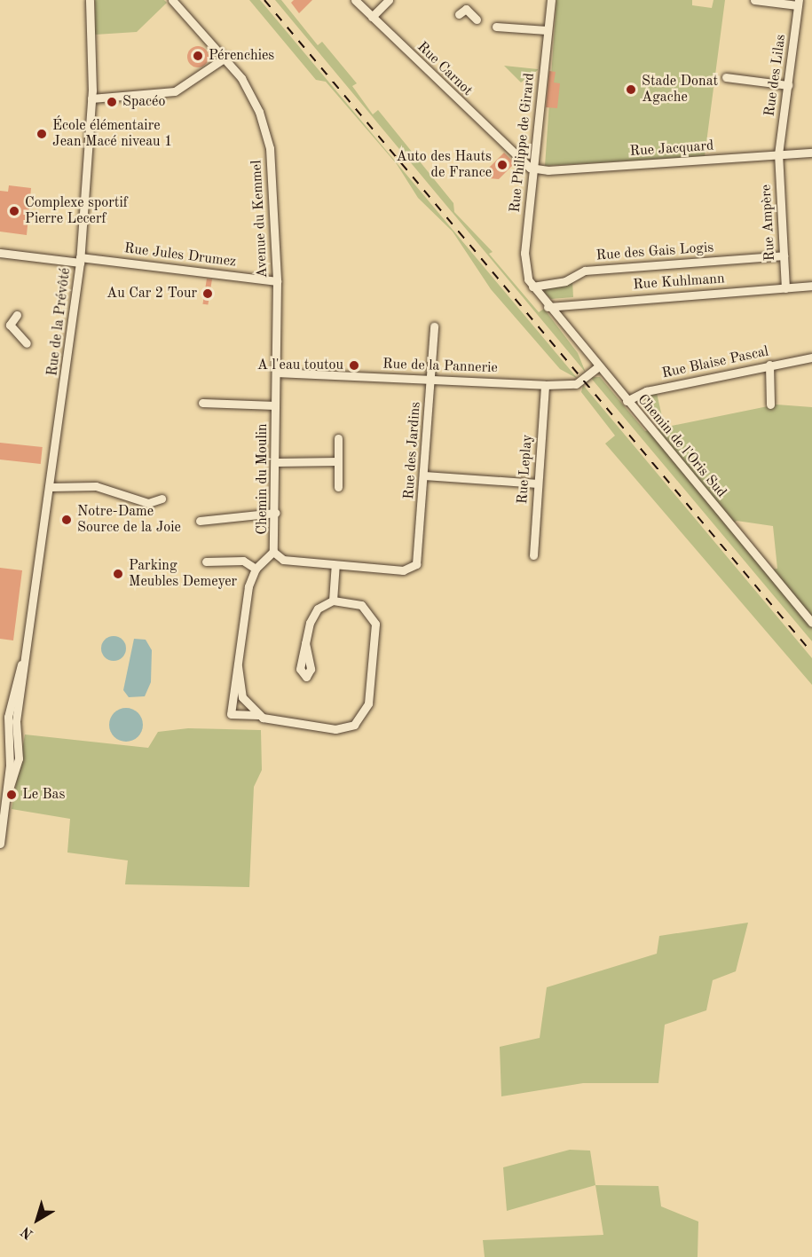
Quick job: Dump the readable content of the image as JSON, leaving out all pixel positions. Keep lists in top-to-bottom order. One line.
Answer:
{"streets":{"street":["Rue Carnot","Rue des Lilas","Rue Philippe de Girard","Rue Jacquard","Avenue du Kemmel","Rue Ampère","Rue des Gais Logis","Rue Jules Drumez","Rue Kuhlmann","Rue de la Prévôté","Rue Blaise Pascal","Rue de la Pannerie","Chemin de l'Oris Sud","Rue des Jardins","Rue Leplay","Chemin du Moulin"]},"crossings":[["Rue Carnot","Rue Philippe de Girard"],["Rue Carnot","Rue Jacquard"],["Rue des Lilas","Rue Jacquard"],["Rue des Lilas","Rue Ampère"],["Rue Philippe de Girard","Rue Jacquard"],["Rue Philippe de Girard","Rue des Gais Logis"],["Rue Philippe de Girard","Chemin de l'Oris Sud"],["Rue Jacquard","Rue Ampère"],["Avenue du Kemmel","Rue Jules Drumez"],["Avenue du Kemmel","Rue de la Pannerie"],["Avenue du Kemmel","Chemin du Moulin"],["Rue Ampère","Rue des Gais Logis"],["Rue Ampère","Rue Kuhlmann"],["Rue des Gais Logis","Chemin de l'Oris Sud"],["Rue Jules Drumez","Rue de la Prévôté"],["Rue Kuhlmann","Chemin de l'Oris Sud"],["Rue Blaise Pascal","Chemin de l'Oris Sud"],["Rue de la Pannerie","Chemin de l'Oris Sud"],["Rue de la Pannerie","Rue des Jardins"],["Rue de la Pannerie","Rue Leplay"],["Rue des Jardins","Chemin du Moulin"]],"places":["Pérenchies","Stade Donat Agache","Spacéo","École élémentaire Jean Macé niveau 1","Auto des Hauts de France","Complexe sportif Pierre Lecerf","Au Car 2 Tour","A l'eau toutou","Notre-Dame Source de la Joie","Parking Meubles Demeyer","Le Bas"],"north":"bottom left"}
